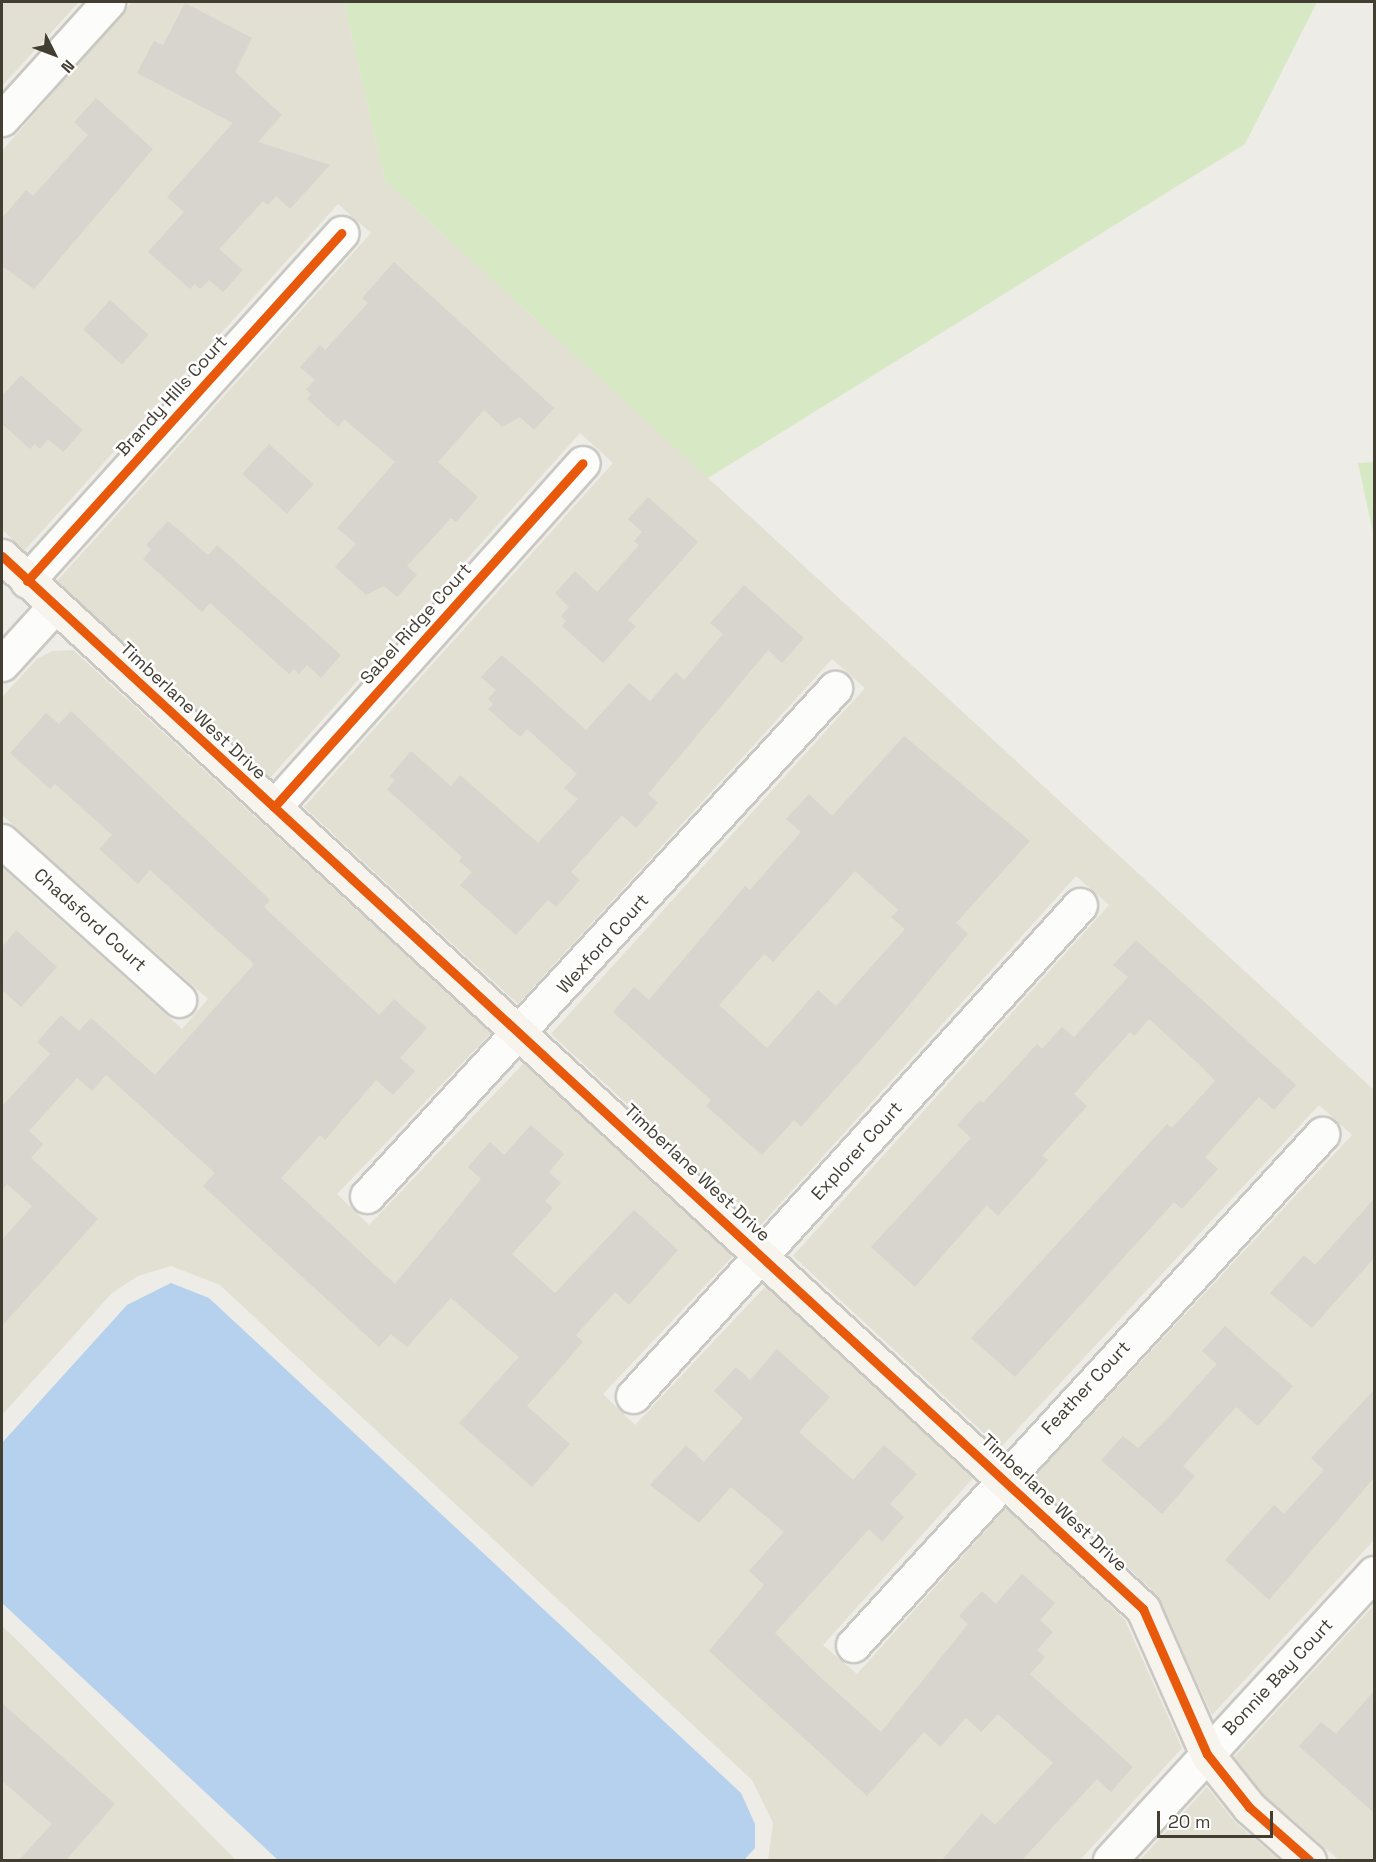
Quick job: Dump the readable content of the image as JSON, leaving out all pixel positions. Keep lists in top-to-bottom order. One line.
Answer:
{"streets":{"street":["Brandy Hills Court","Sabel Ridge Court","Timberlane West Drive","Chadsford Court","Wexford Court","Explorer Court","Feather Court","Bonnie Bay Court"]},"crossings":[["Brandy Hills Court","Timberlane West Drive"],["Sabel Ridge Court","Timberlane West Drive"],["Timberlane West Drive","Wexford Court"],["Timberlane West Drive","Explorer Court"],["Timberlane West Drive","Feather Court"],["Timberlane West Drive","Bonnie Bay Court"]],"scale_bar":"20 m","north":"bottom right"}
